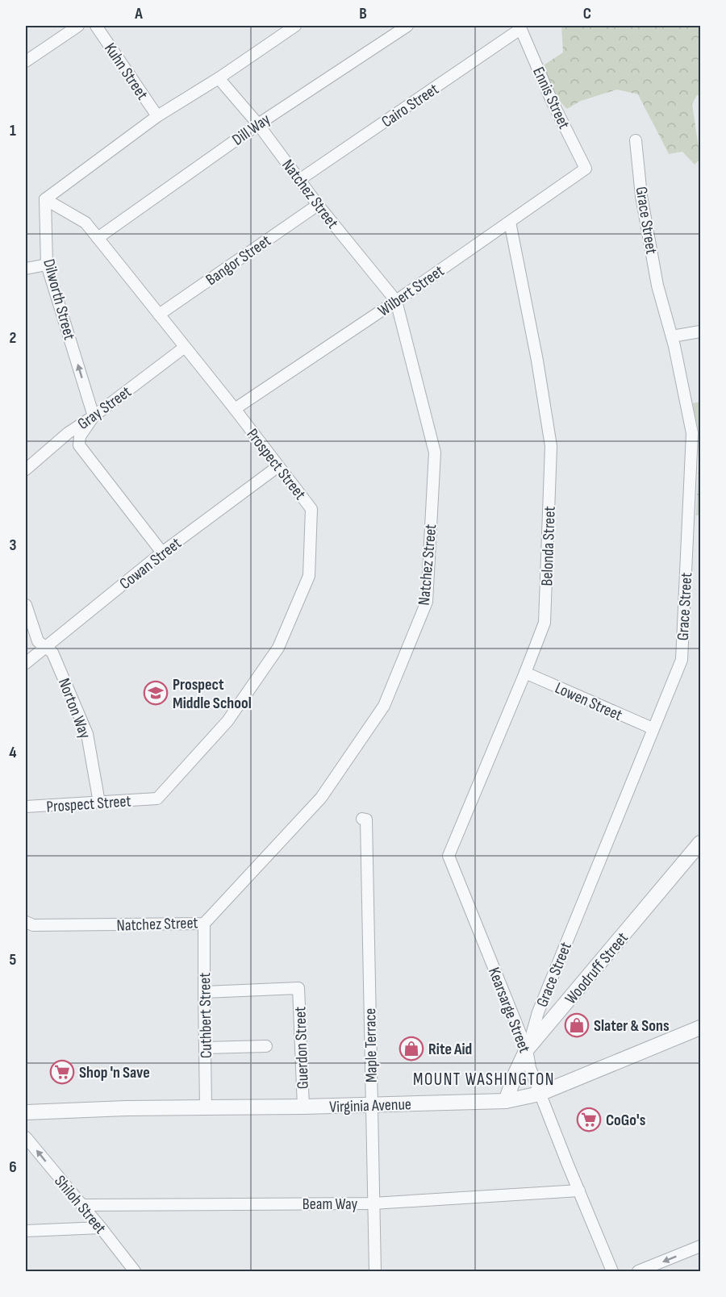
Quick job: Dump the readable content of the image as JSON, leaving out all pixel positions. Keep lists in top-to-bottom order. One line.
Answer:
{"streets":{"street":["Kuhn Street","Ennis Street","Cairo Street","Dill Way","Natchez Street","Grace Street","Bangor Street","Wilbert Street","Dilworth Street","Gray Street","Prospect Street","Belonda Street","Cowan Street","Lowen Street","Norton Way","Woodruff Street","Kearsarge Street","Cuthbert Street","Maple Terrace","Guerdon Street","Virginia Avenue","Beam Way","Shiloh Street"]},"crossings":[["Ennis Street","Cairo Street"],["Ennis Street","Wilbert Street"],["Cairo Street","Natchez Street"],["Dill Way","Natchez Street"],["Dill Way","Prospect Street"],["Natchez Street","Bangor Street"],["Natchez Street","Wilbert Street"],["Natchez Street","Cuthbert Street"],["Grace Street","Lowen Street"],["Grace Street","Woodruff Street"],["Grace Street","Kearsarge Street"],["Bangor Street","Prospect Street"],["Wilbert Street","Prospect Street"],["Wilbert Street","Belonda Street"],["Dilworth Street","Gray Street"],["Dilworth Street","Prospect Street"],["Gray Street","Prospect Street"],["Prospect Street","Cowan Street"],["Prospect Street","Norton Way"],["Belonda Street","Lowen Street"],["Belonda Street","Kearsarge Street"],["Cowan Street","Norton Way"],["Woodruff Street","Kearsarge Street"],["Woodruff Street","Virginia Avenue"],["Kearsarge Street","Virginia Avenue"],["Kearsarge Street","Beam Way"],["Cuthbert Street","Guerdon Street"],["Cuthbert Street","Virginia Avenue"],["Maple Terrace","Virginia Avenue"],["Maple Terrace","Beam Way"],["Guerdon Street","Virginia Avenue"],["Beam Way","Shiloh Street"]],"one_way":["Dilworth Street","Shiloh Street"],"districts":["MOUNT WASHINGTON"],"places":{"school or university":["Prospect Middle School"],"shop":["Slater & Sons","Rite Aid"],"supermarket":["Shop 'n Save","CoGo's"]},"grid":{"columns":["A","B","C"],"rows":["1","2","3","4","5","6"]}}
